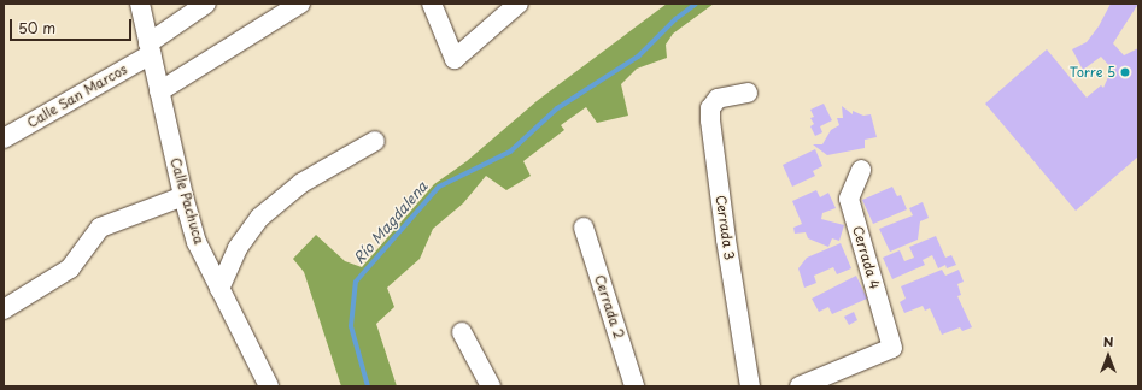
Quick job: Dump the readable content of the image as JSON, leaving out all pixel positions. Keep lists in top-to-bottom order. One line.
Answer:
{"streets":{"street":["Calle San Marcos","Calle Pachuca","Cerrada 3","Cerrada 4","Cerrada 2"]},"crossings":[["Calle San Marcos","Calle Pachuca"]],"water":["Río Magdalena"],"places":["Torre 5"],"scale_bar":"50 m","north":"top"}
